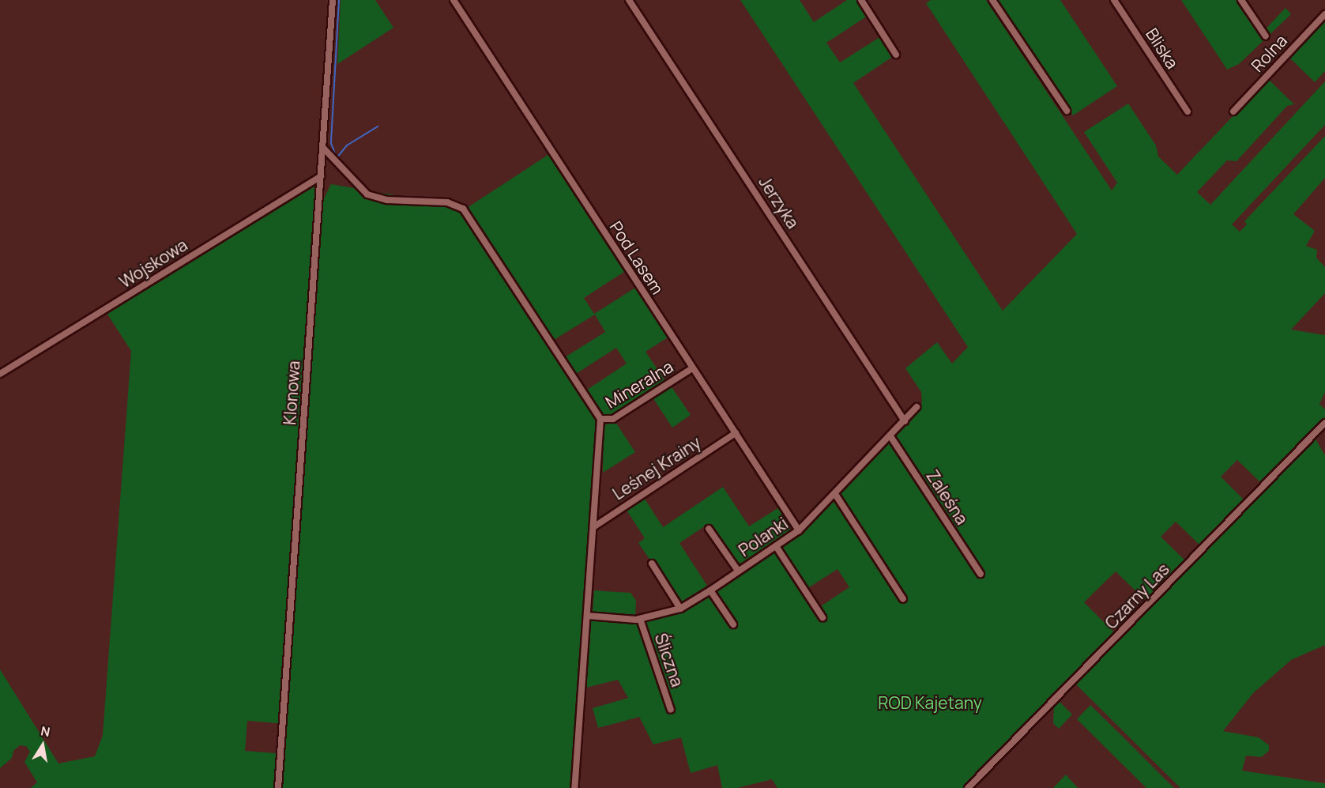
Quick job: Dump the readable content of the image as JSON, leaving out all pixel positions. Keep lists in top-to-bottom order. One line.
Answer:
{"streets":{"street":["Bliska","Rolna","Jerzyka","Pod Lasem","Wojskowa","Mineralna","Klonowa","Leśnej Krainy","Zaleśna","Polanki","Czarny Las","Śliczna"]},"crossings":[["Jerzyka","Polanki"],["Pod Lasem","Mineralna"],["Pod Lasem","Leśnej Krainy"],["Pod Lasem","Polanki"],["Wojskowa","Klonowa"],["Zaleśna","Polanki"],["Polanki","Śliczna"]],"parks":["ROD Kajetany"],"north":"top"}
